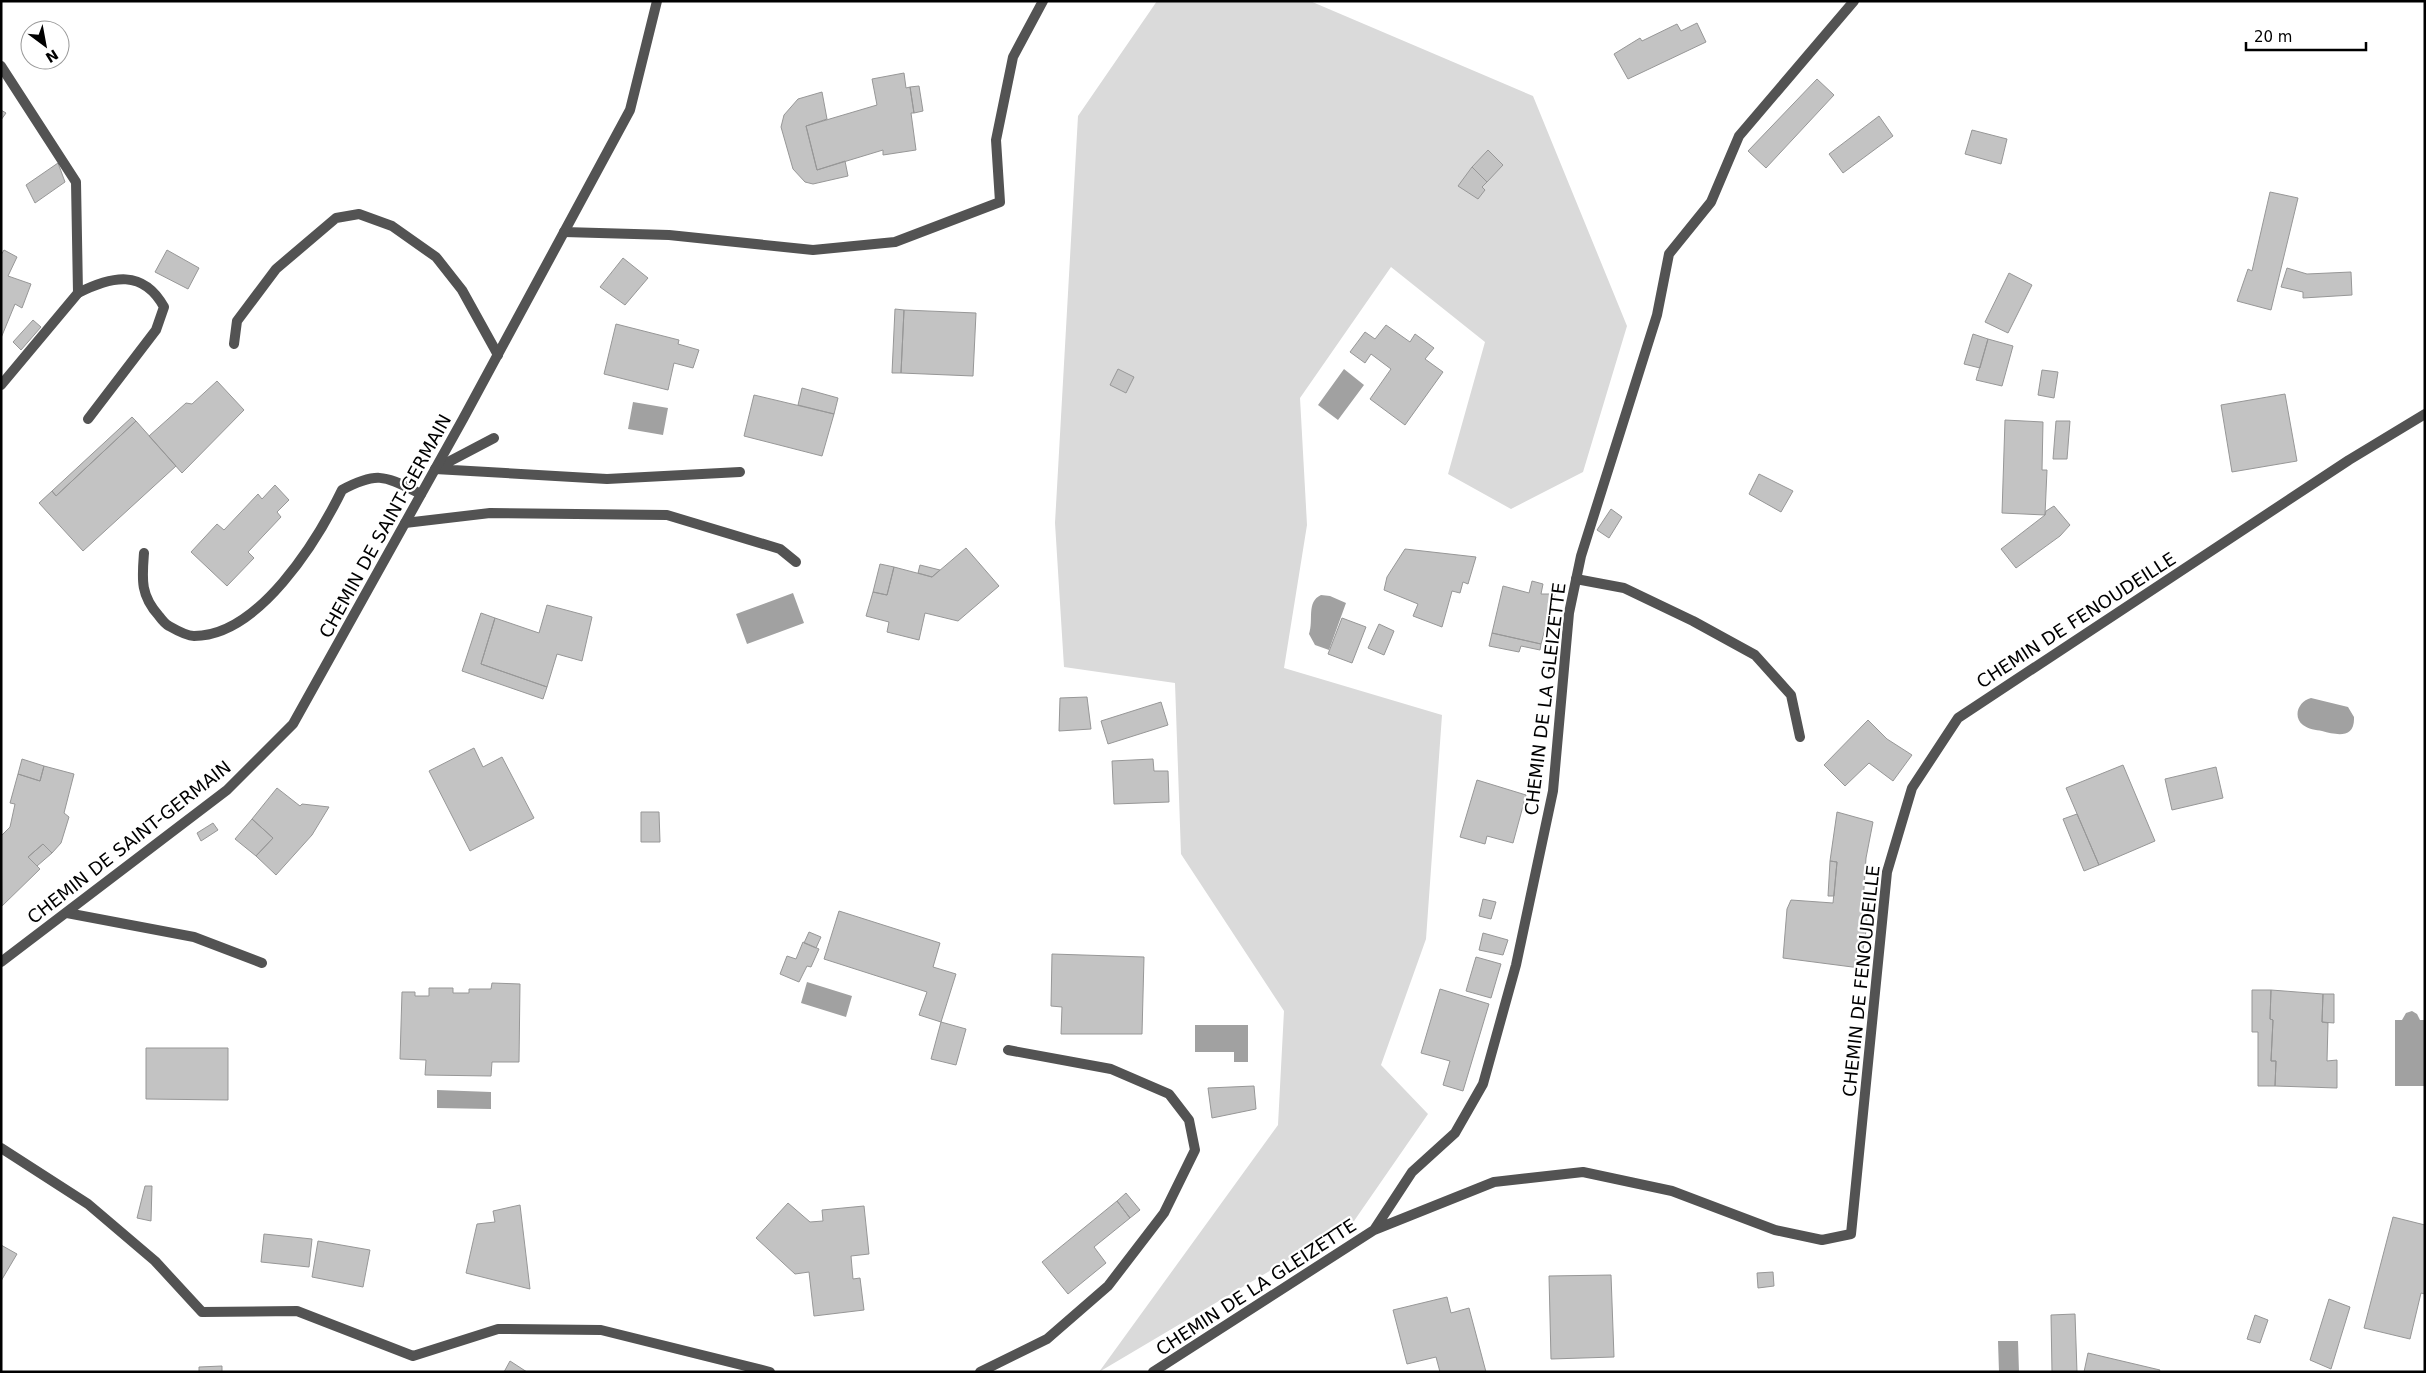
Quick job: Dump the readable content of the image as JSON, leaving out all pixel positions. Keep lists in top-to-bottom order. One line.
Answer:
{"streets":{"street":["CHEMIN DE SAINT-GERMAIN","CHEMIN DE FENOUDEILLE","CHEMIN DE LA GLEIZETTE"]},"crossings":[["CHEMIN DE FENOUDEILLE","CHEMIN DE LA GLEIZETTE"]],"scale_bar":"20 m","north":"bottom right"}
